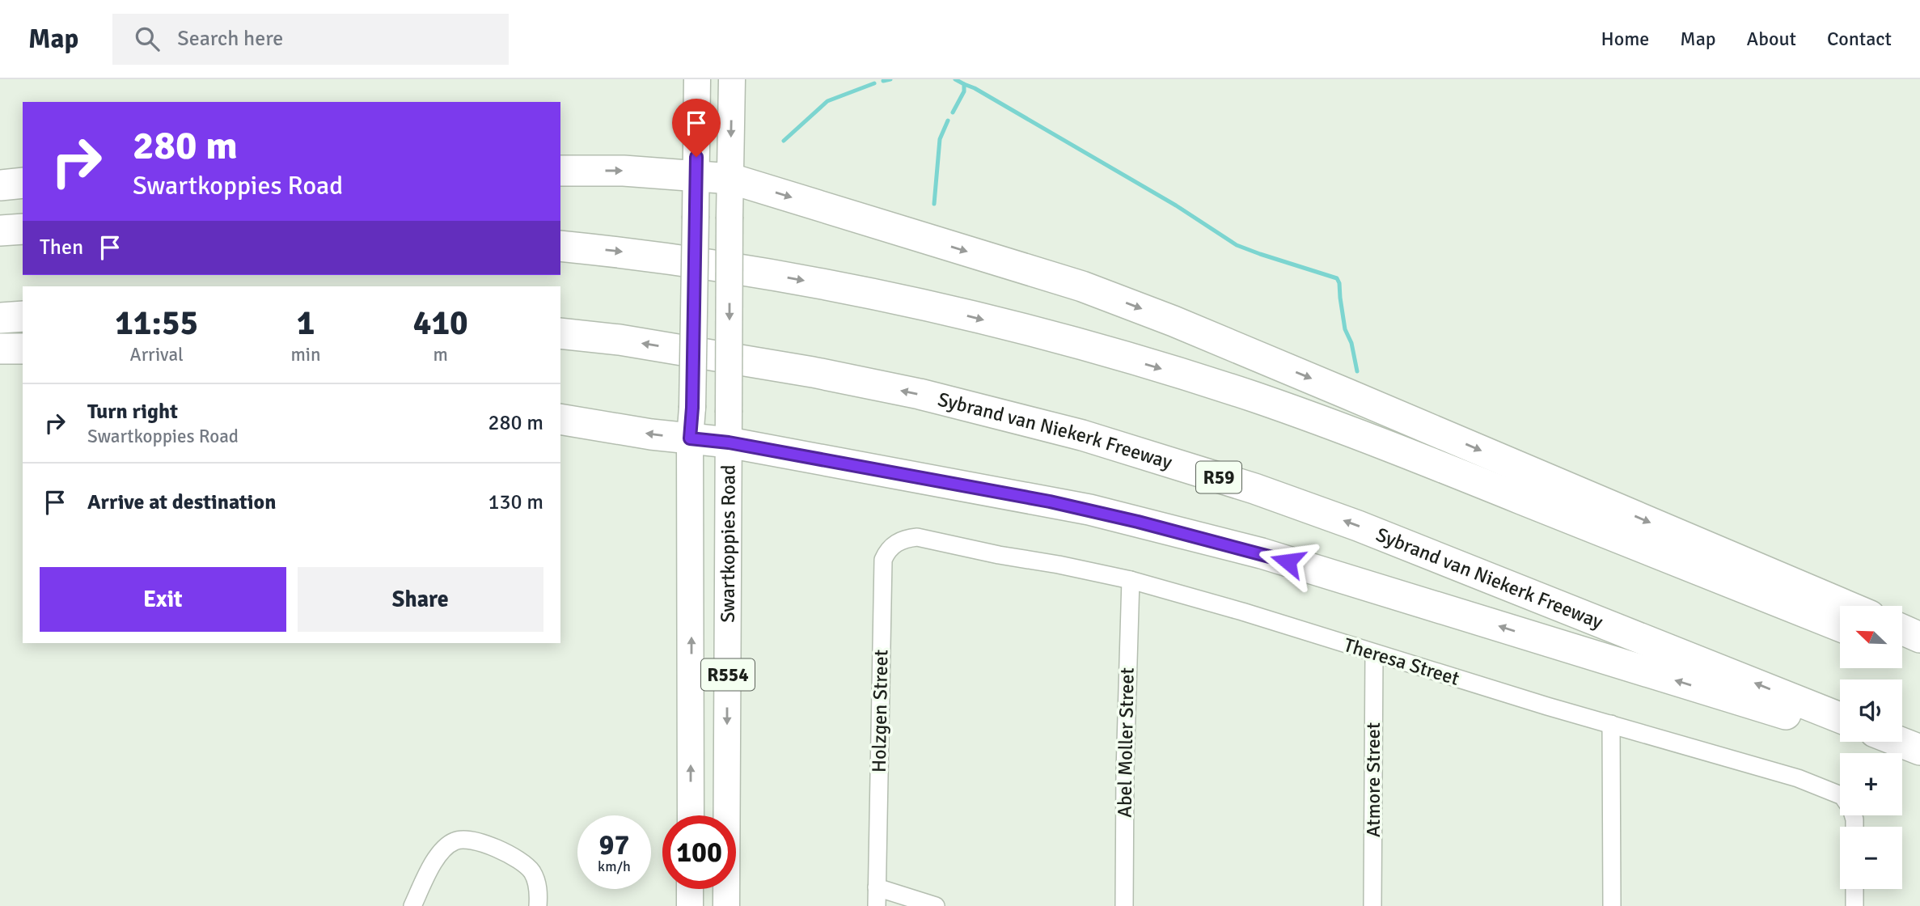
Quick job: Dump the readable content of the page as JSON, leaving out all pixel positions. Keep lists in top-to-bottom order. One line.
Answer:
{"streets":{"highway":["Sybrand van Niekerk Freeway","R59"],"main road":["Swartkoppies Road","R554"],"street":["Theresa Street","Holzgen Street","Abel Moller Street","Atmore Street"]},"crossings":[["Theresa Street","Holzgen Street"],["Theresa Street","Abel Moller Street"],["Theresa Street","Atmore Street"]],"north":"top left","page":{"header":"Map","search":"Search here","nav":["Home","Map","About","Contact"],"turn":["280 m","Swartkoppies Road"],"then":"Then","eta":["11:55","Arrival","1","min","410","m"],"list":[{"name":"Turn right","note":"Swartkoppies Road","value":"280 m"},{"name":"Arrive at destination","value":"130 m"}],"buttons":["Exit","Share"],"map_buttons":["+","−"],"speed":"97 km/h","limit":"100"}}
